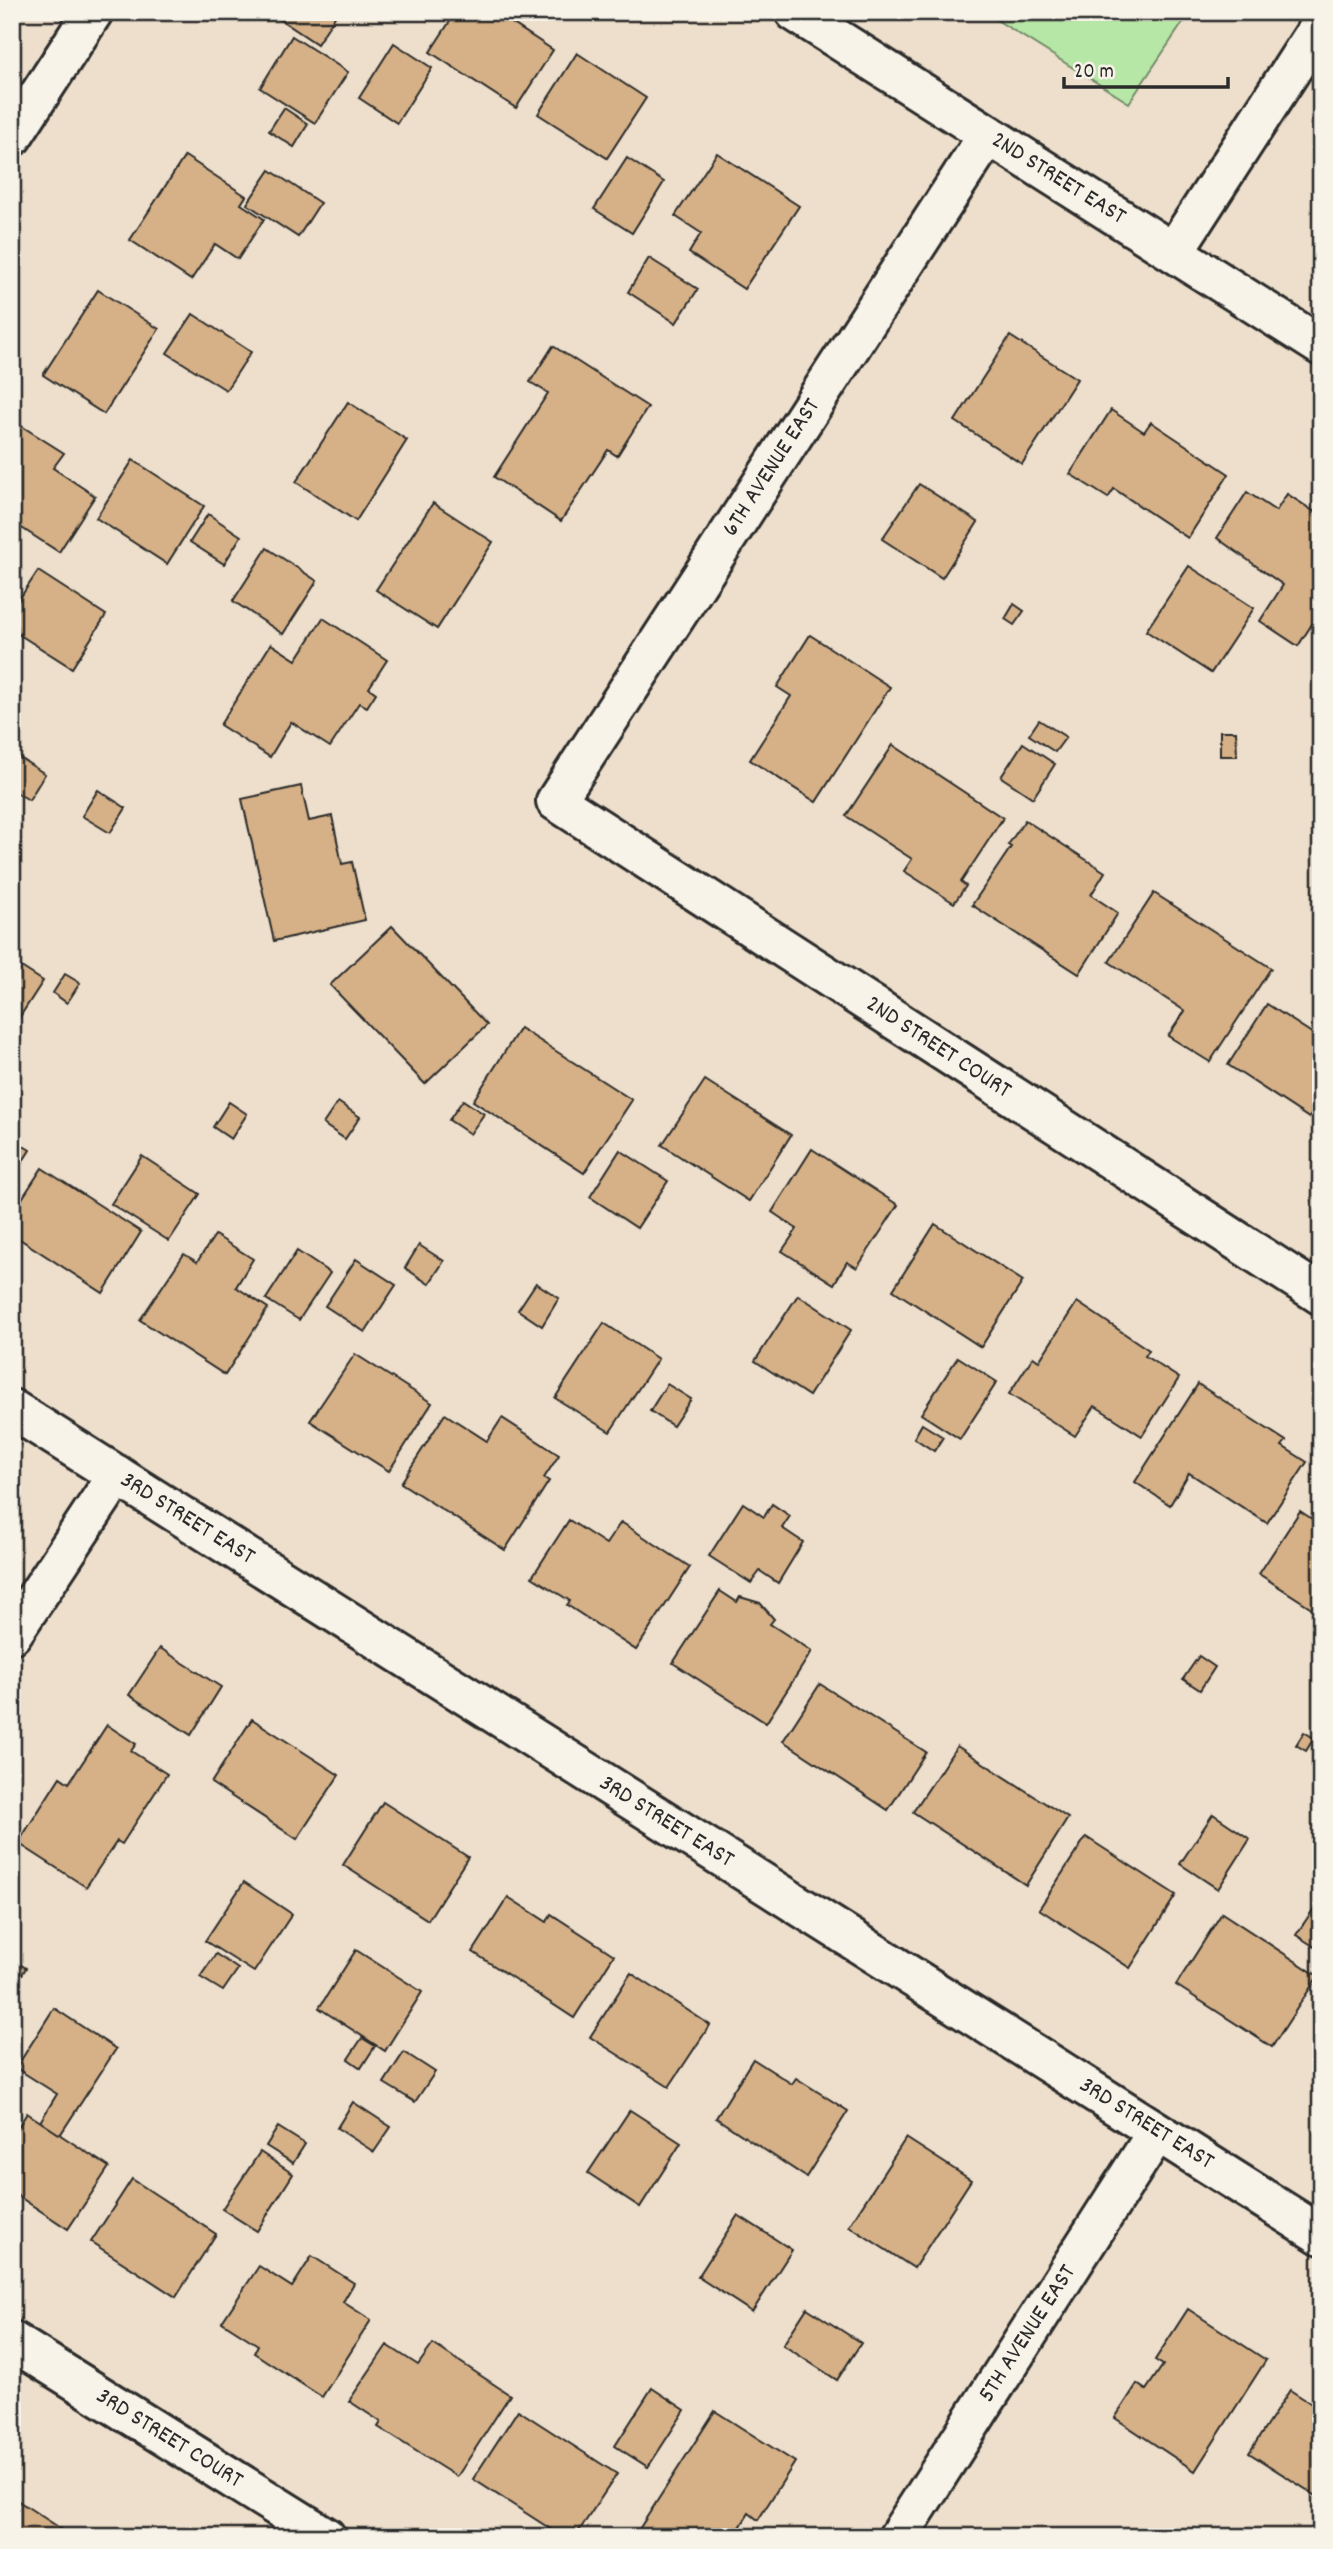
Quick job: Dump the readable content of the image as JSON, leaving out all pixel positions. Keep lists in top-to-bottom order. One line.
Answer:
{"streets":{"street":["2ND STREET EAST","6TH AVENUE EAST","2ND STREET COURT","3RD STREET EAST","5TH AVENUE EAST","3RD STREET COURT"]},"crossings":[["2ND STREET EAST","6TH AVENUE EAST"],["6TH AVENUE EAST","2ND STREET COURT"],["3RD STREET EAST","5TH AVENUE EAST"]],"scale_bar":"20 m"}
